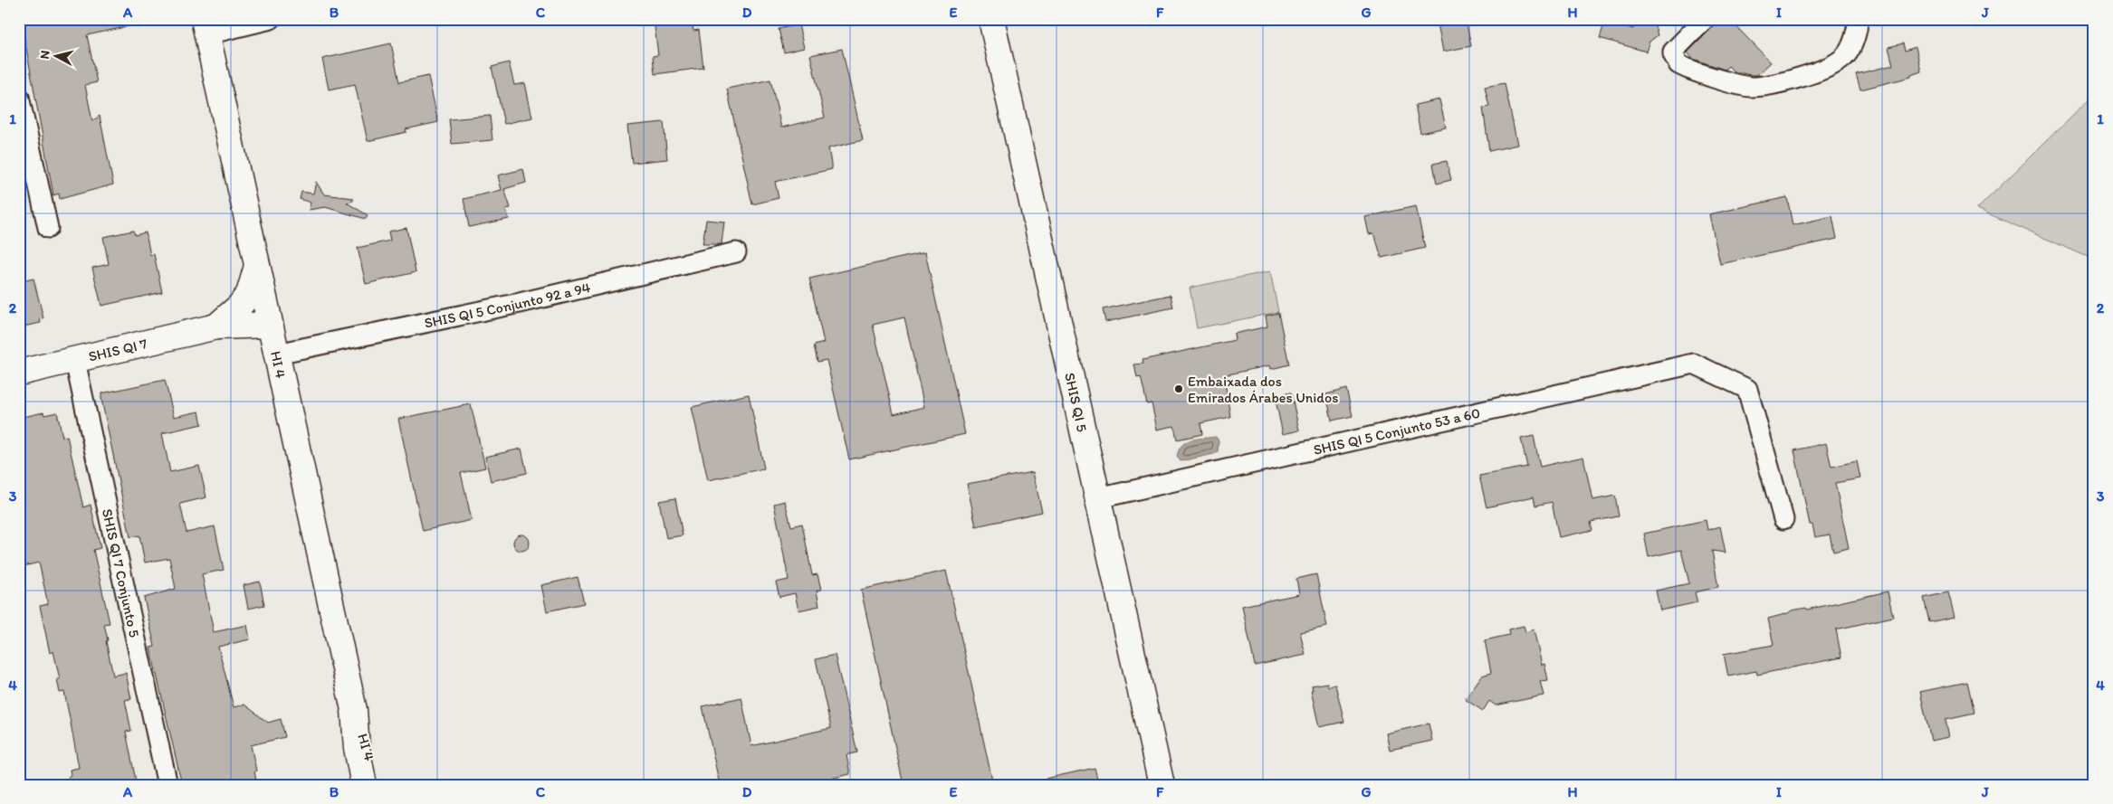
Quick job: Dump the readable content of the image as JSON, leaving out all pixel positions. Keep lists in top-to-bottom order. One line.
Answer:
{"streets":{"street":["SHIS QI 5 Conjunto 92 a 94","SHIS QI 7","HI 4","SHIS QI 5","SHIS QI 5 Conjunto 53 a 60","SHIS QI 7 Conjunto 5"]},"crossings":[["SHIS QI 5 Conjunto 92 a 94","HI 4"],["SHIS QI 7","HI 4"],["SHIS QI 7","SHIS QI 7 Conjunto 5"],["SHIS QI 5","SHIS QI 5 Conjunto 53 a 60"]],"places":["Embaixada dos Emirados Árabes Unidos"],"north":"left","grid":{"columns":["A","B","C","D","E","F","G","H","I","J"],"rows":["1","2","3","4"]}}
